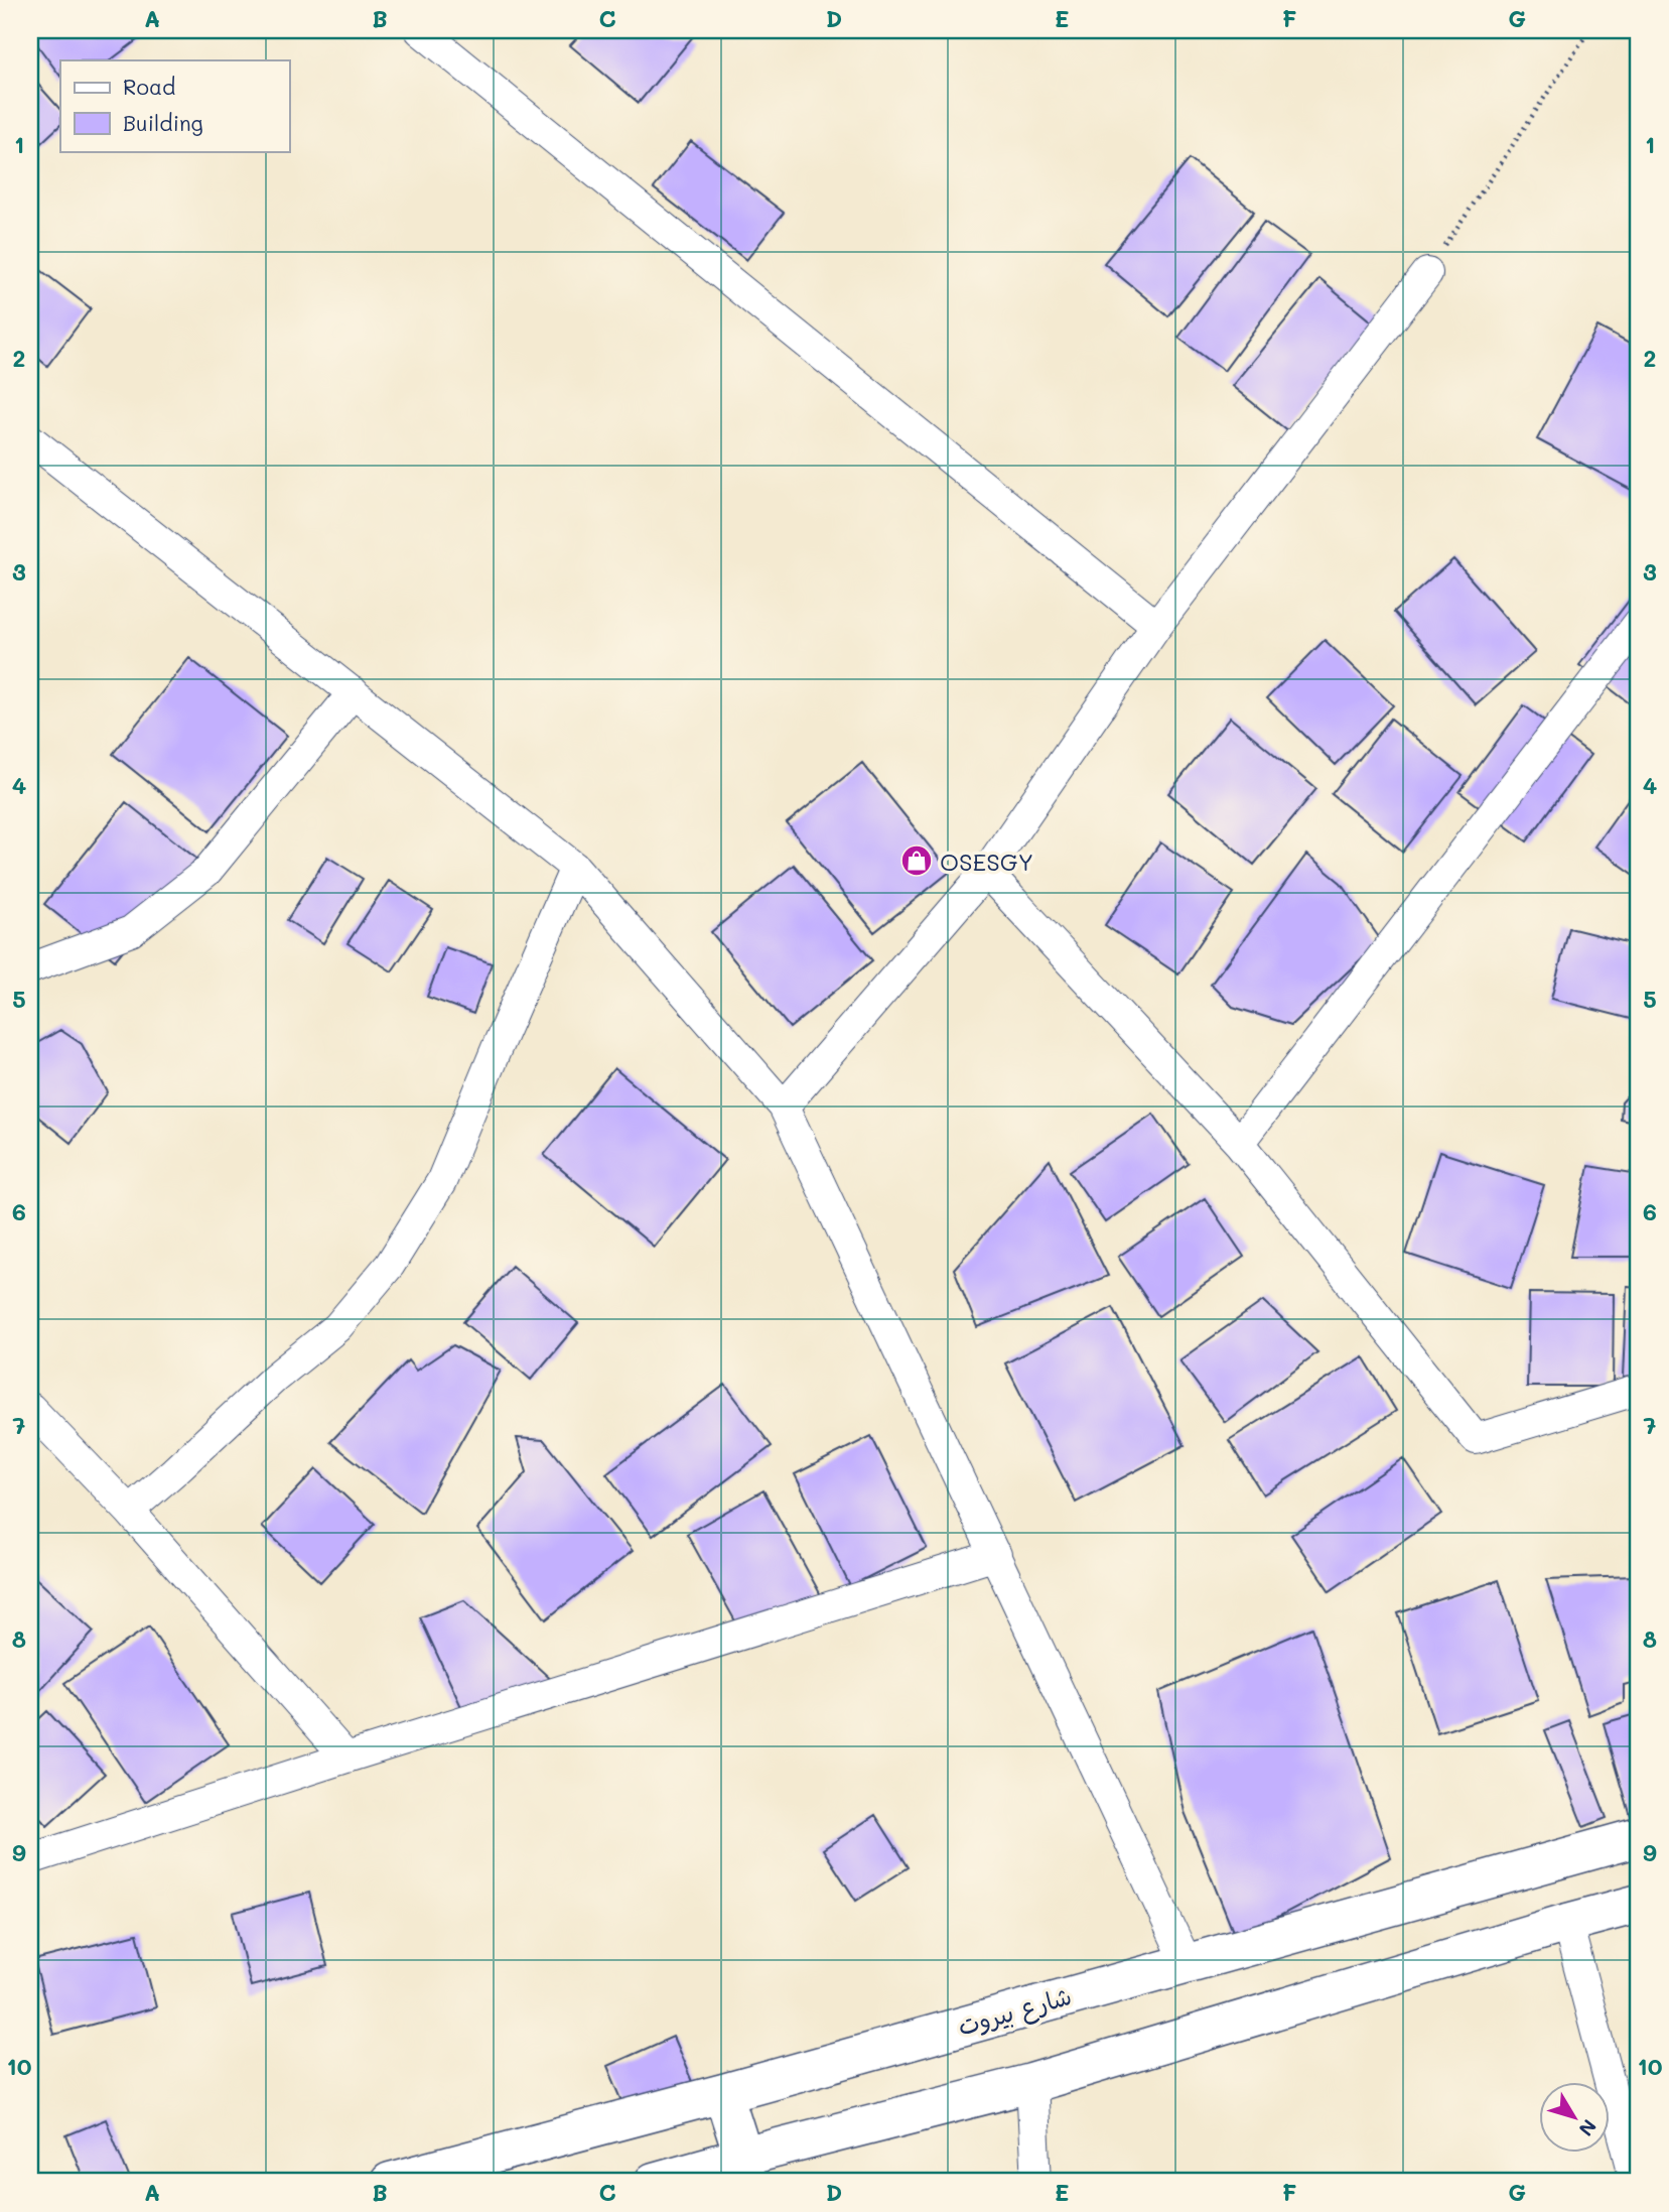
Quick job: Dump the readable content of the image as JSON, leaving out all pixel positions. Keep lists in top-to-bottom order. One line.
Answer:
{"streets":{"main road":["شارع بيروت"]},"places":{"shop":["OSESGY"]},"legend":["Road","Building"],"north":"bottom right","grid":{"columns":["A","B","C","D","E","F","G"],"rows":["1","2","3","4","5","6","7","8","9","10"]}}
